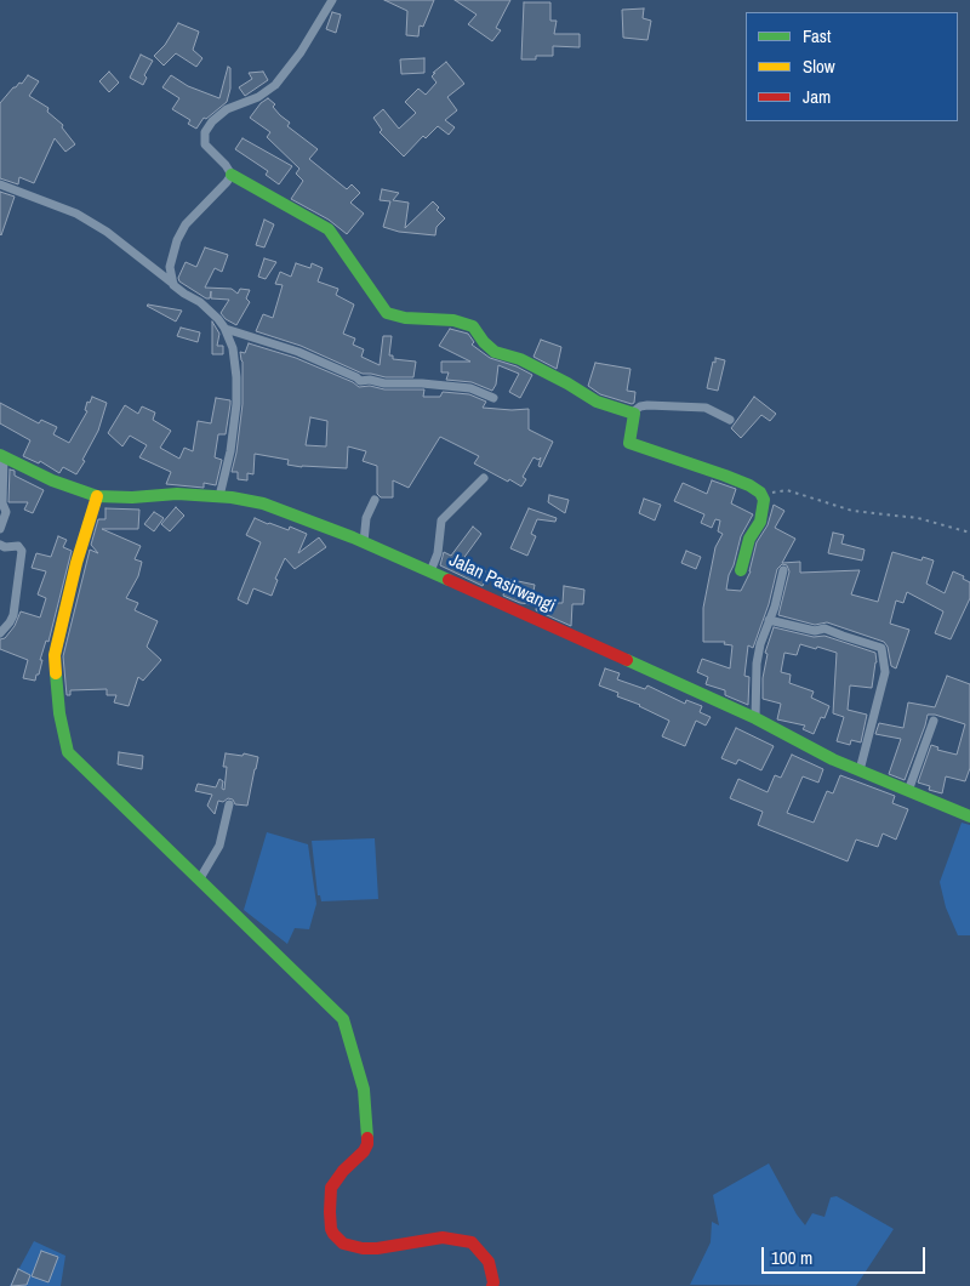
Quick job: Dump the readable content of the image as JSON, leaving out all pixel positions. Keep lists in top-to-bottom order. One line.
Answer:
{"streets":{"street":["Jalan Pasirwangi"]},"legend":["Fast","Slow","Jam"],"scale_bar":"100 m"}
